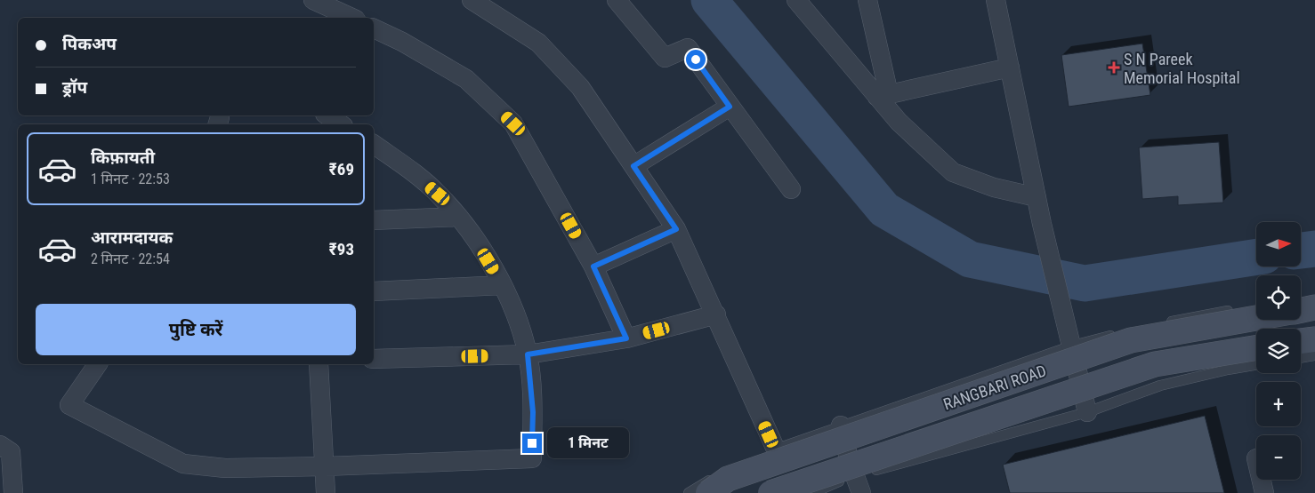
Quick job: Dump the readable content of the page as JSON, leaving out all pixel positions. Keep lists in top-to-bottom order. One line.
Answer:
{"streets":{"street":["RANGBARI ROAD"]},"places":{"health":["S N Pareek Memorial Hospital"]},"north":"right","page":{"banner":["पिकअप","ड्रॉप"],"list":[{"name":"किफ़ायती","note":"1 मिनट · 22:53","value":"₹69"},{"name":"आरामदायक","note":"2 मिनट · 22:54","value":"₹93"}],"map_buttons":["+","−"],"buttons":"पुष्टि करें","bubble":"1 मिनट"}}
